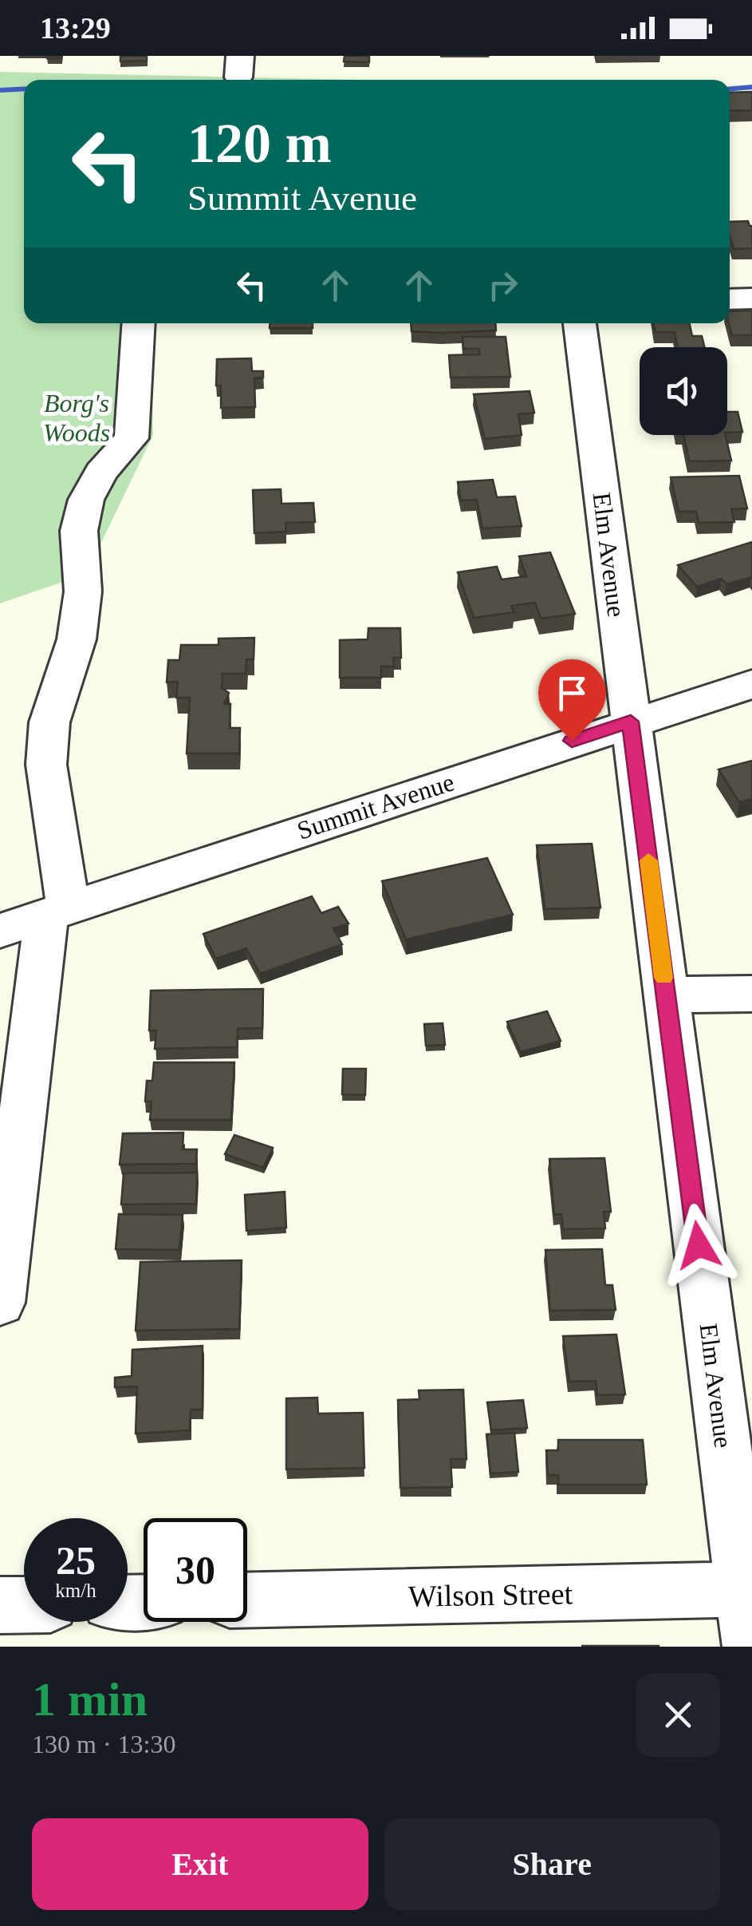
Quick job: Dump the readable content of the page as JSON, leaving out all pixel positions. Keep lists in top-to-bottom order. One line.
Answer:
{"streets":{"street":["Elm Avenue","Summit Avenue","Wilson Street"]},"crossings":[["Elm Avenue","Summit Avenue"],["Elm Avenue","Wilson Street"]],"parks":["Borg's Woods"],"page":{"status":"13:29","turn":["120 m","Summit Avenue"],"speed":"25 km/h","limit":"30","heading":["1 min","130 m · 13:30"],"buttons":["Exit","Share"]}}
